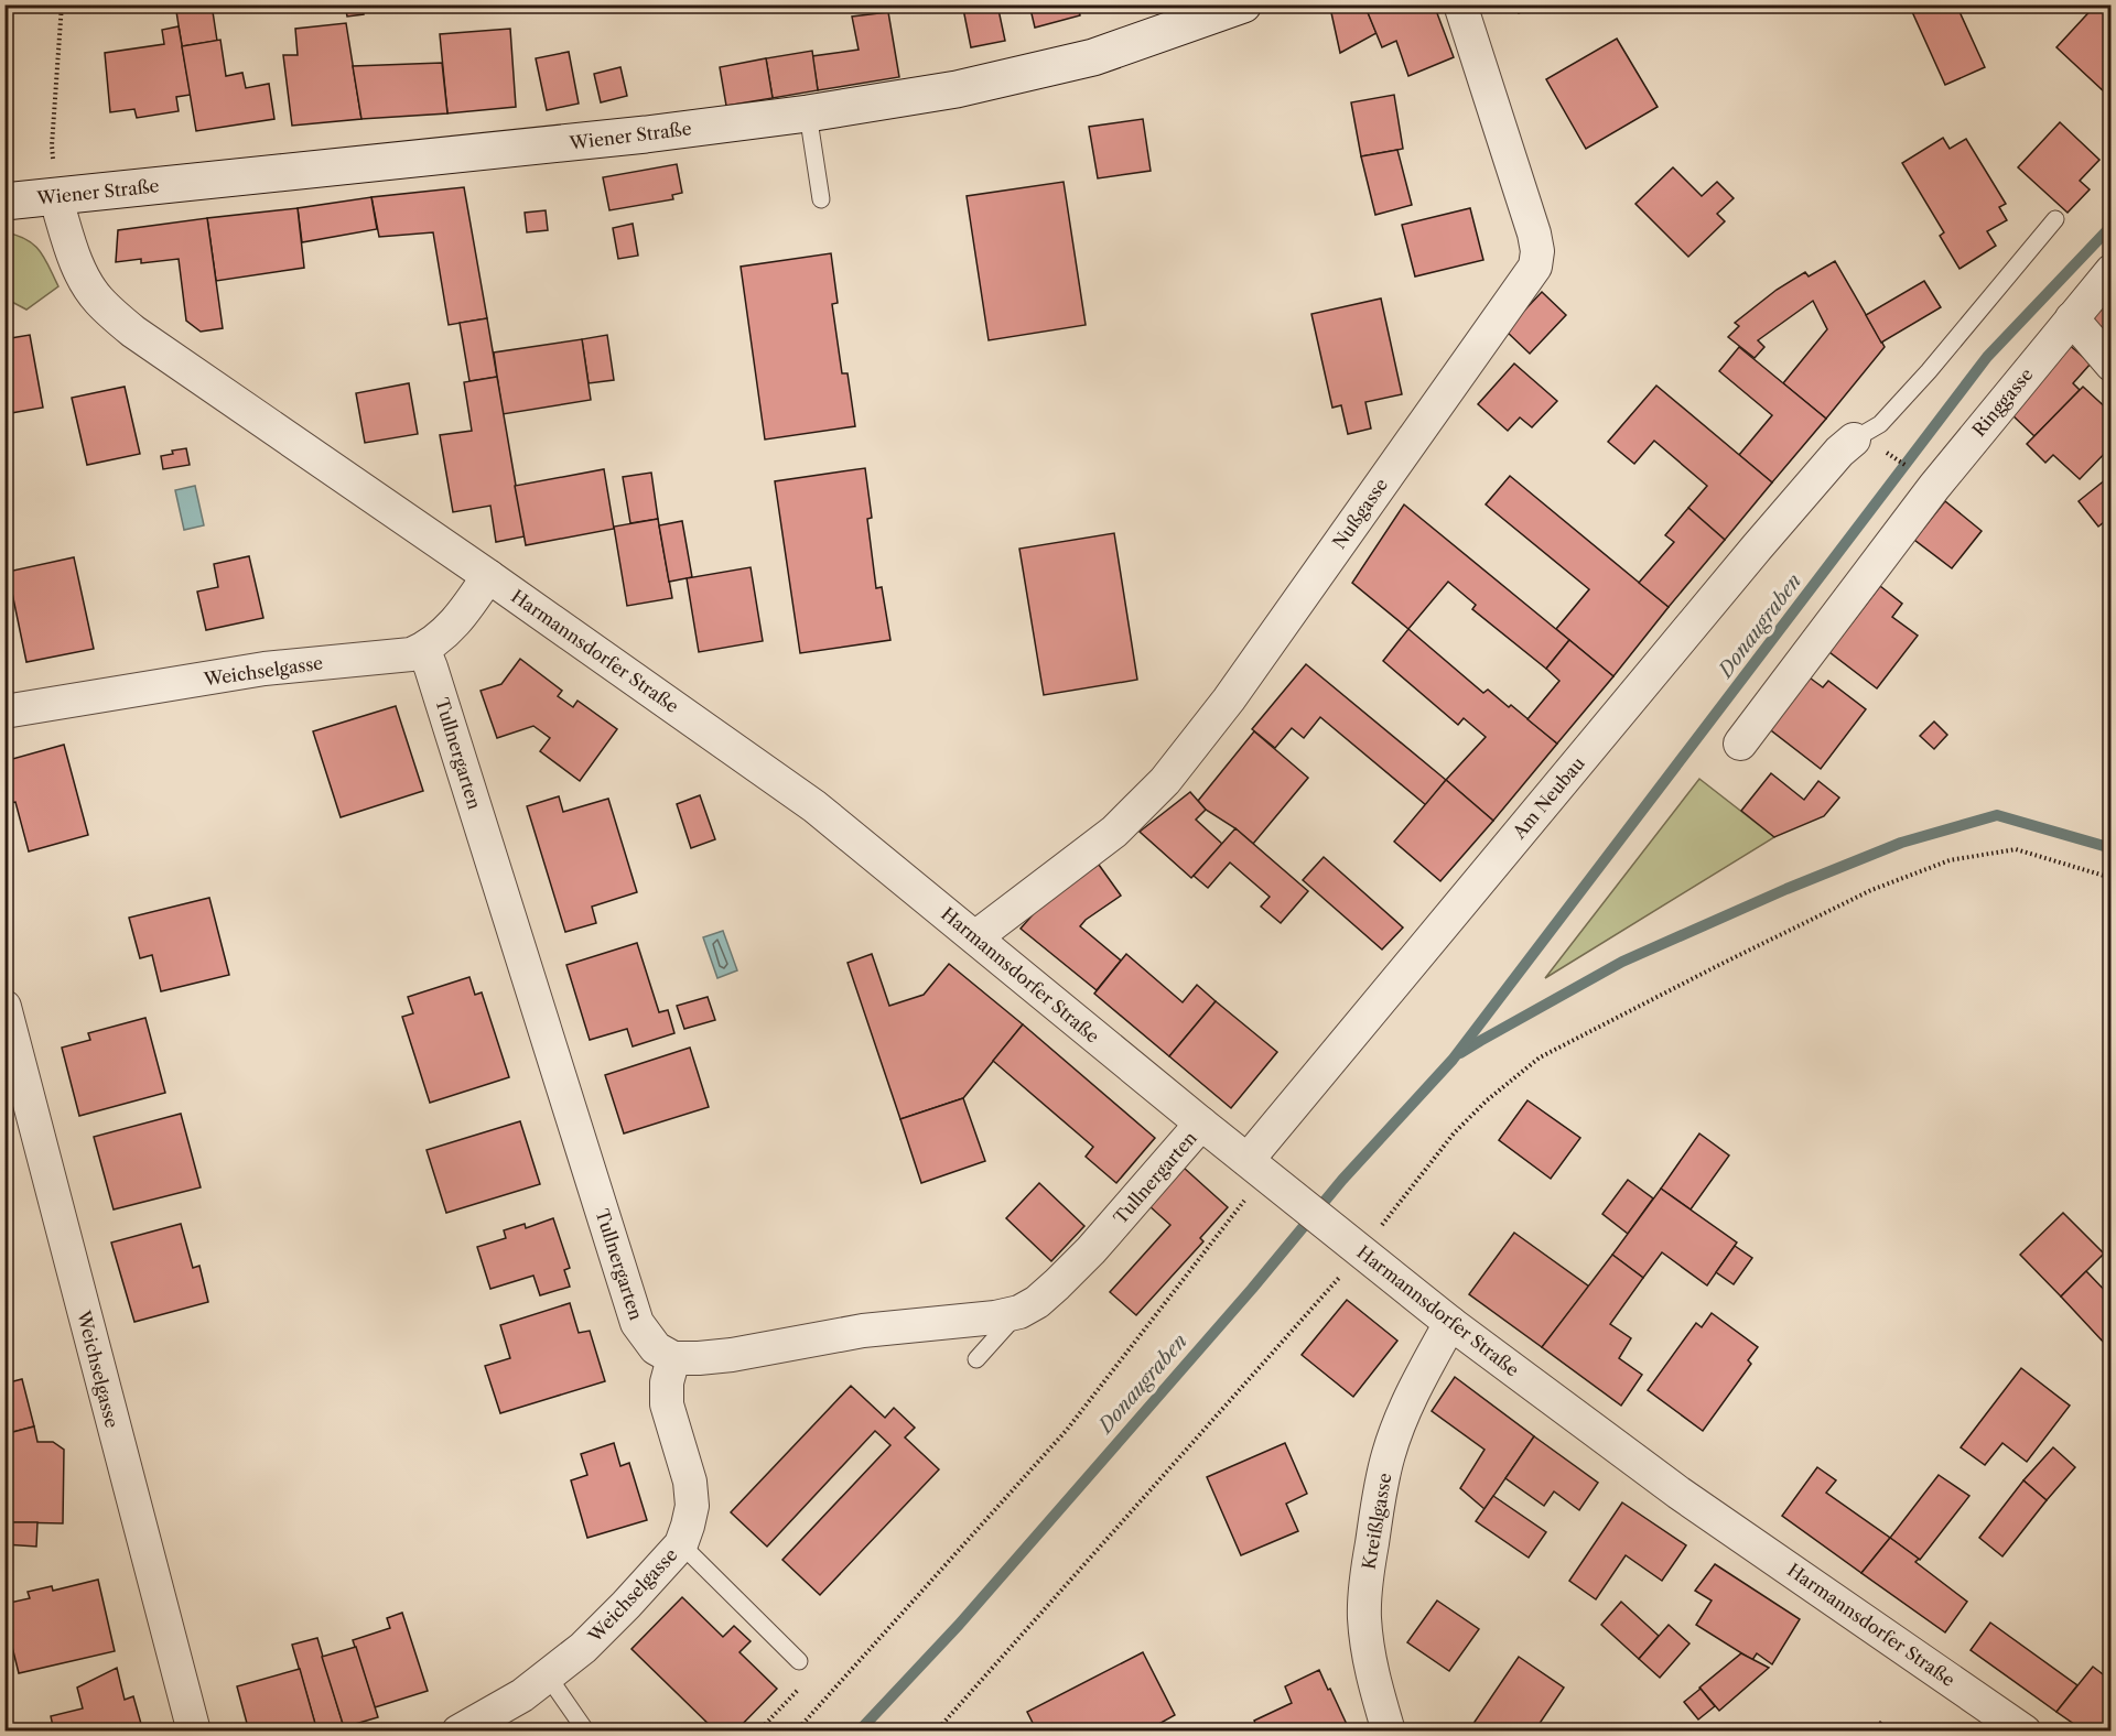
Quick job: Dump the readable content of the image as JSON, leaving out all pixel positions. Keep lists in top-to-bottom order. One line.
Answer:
{"streets":{"street":["Wiener Straße","Ringgasse","Nußgasse","Harmannsdorfer Straße","Weichselgasse","Tullnergarten","Am Neubau","Kreißlgasse"]},"crossings":[["Wiener Straße","Harmannsdorfer Straße"],["Nußgasse","Harmannsdorfer Straße"],["Harmannsdorfer Straße","Weichselgasse"],["Harmannsdorfer Straße","Tullnergarten"],["Harmannsdorfer Straße","Am Neubau"],["Harmannsdorfer Straße","Kreißlgasse"],["Weichselgasse","Tullnergarten"]],"water":["Donaugraben"]}
